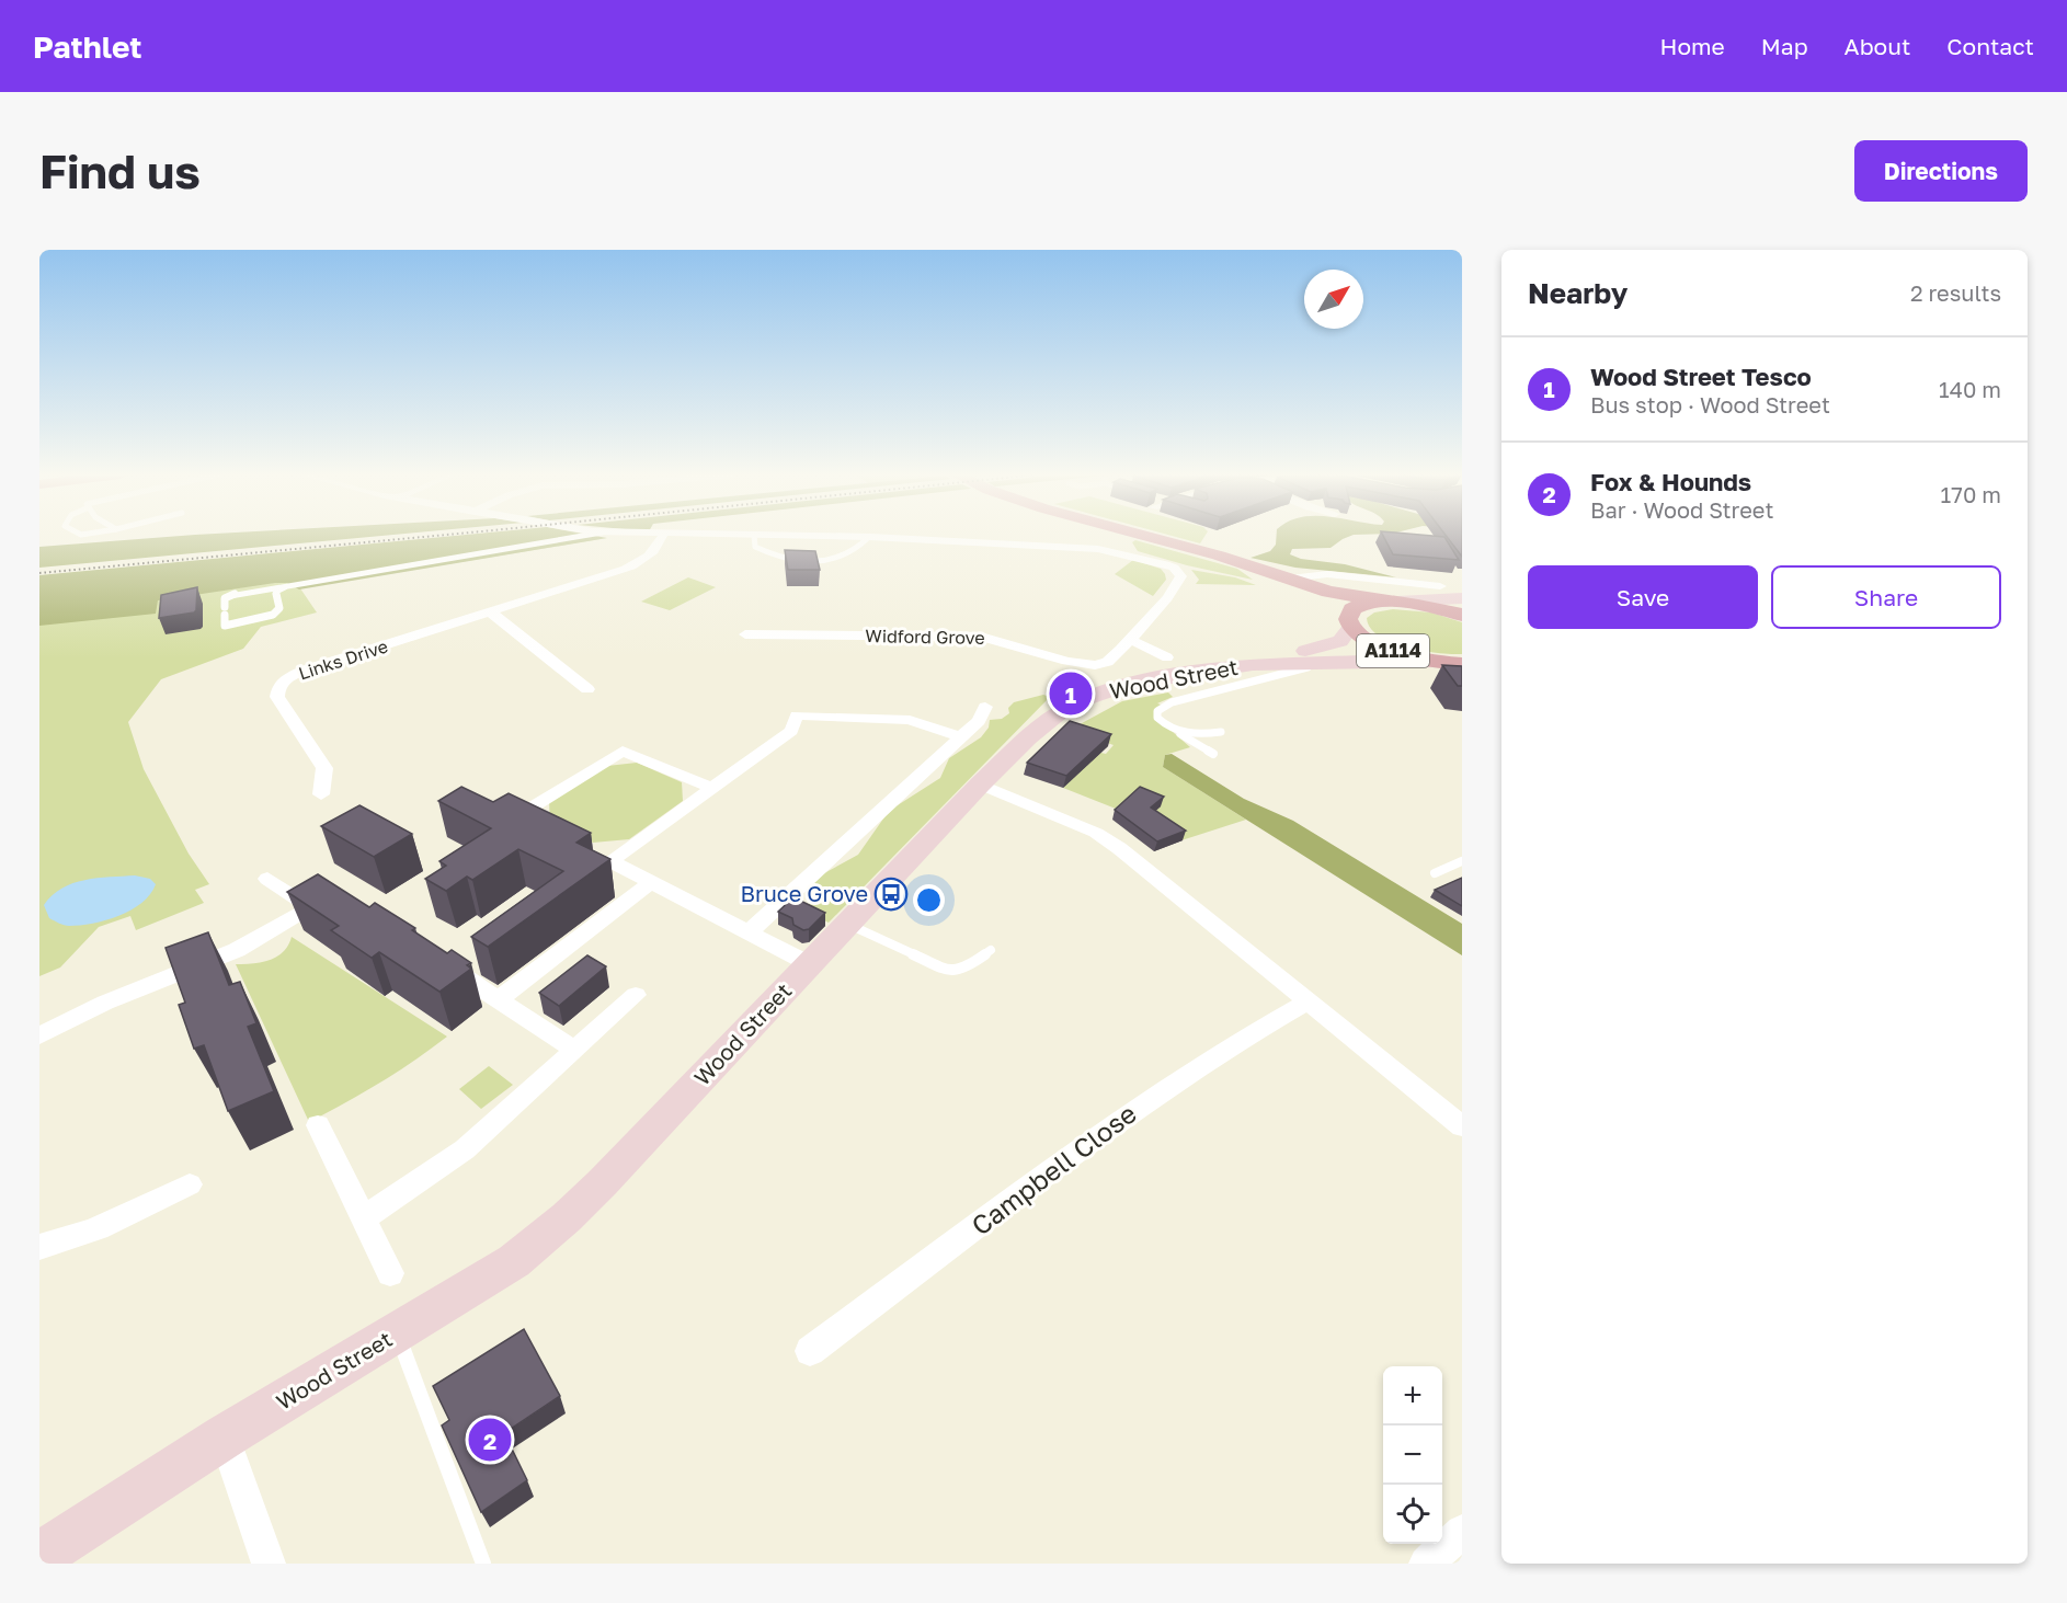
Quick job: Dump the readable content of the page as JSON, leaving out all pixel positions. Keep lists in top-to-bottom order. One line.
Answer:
{"streets":{"main road":["A1114","Wood Street"],"street":["Widford Grove","Links Drive","Campbell Close"]},"crossings":[["Widford Grove","Wood Street"],["A1114","Wood Street"]],"places":{"bus stop":["Bruce Grove"]},"north":"top right","page":{"header":"Pathlet","nav":["Home","Map","About","Contact"],"buttons":["Directions",["Save","Share"]],"title":"Find us","heading":["Nearby","2 results"],"list":[{"mark":"1","name":"Wood Street Tesco","note":"Bus stop · Wood Street","value":"140 m"},{"mark":"2","name":"Fox & Hounds","note":"Bar · Wood Street","value":"170 m"}],"pins":["1","2"],"map_buttons":["+","−"]}}
